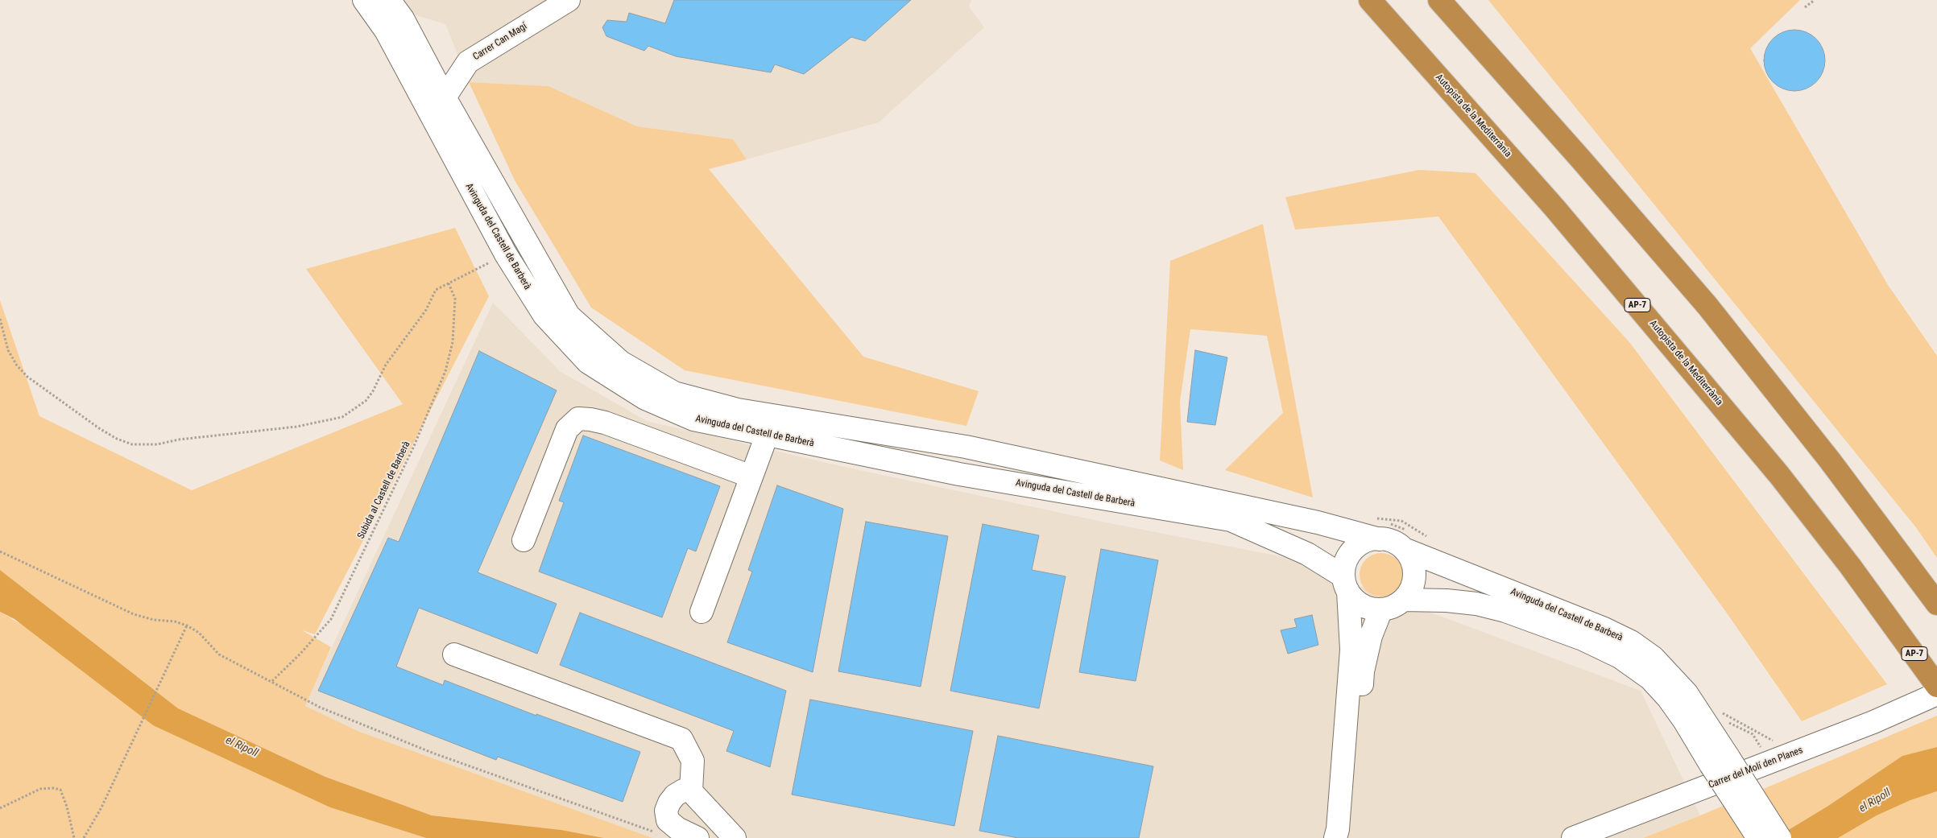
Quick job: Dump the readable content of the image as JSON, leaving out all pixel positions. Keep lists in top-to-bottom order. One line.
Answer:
{"streets":{"highway":["Autopista de la Mediterrània","AP-7"],"street":["Carrer Can Magí","Avinguda del Castell de Barberà","Carrer del Molí den Planes"],"path":["Subida al Castell de Barberà"]},"crossings":[["Carrer Can Magí","Avinguda del Castell de Barberà"]],"water":["el Ripoll"]}
